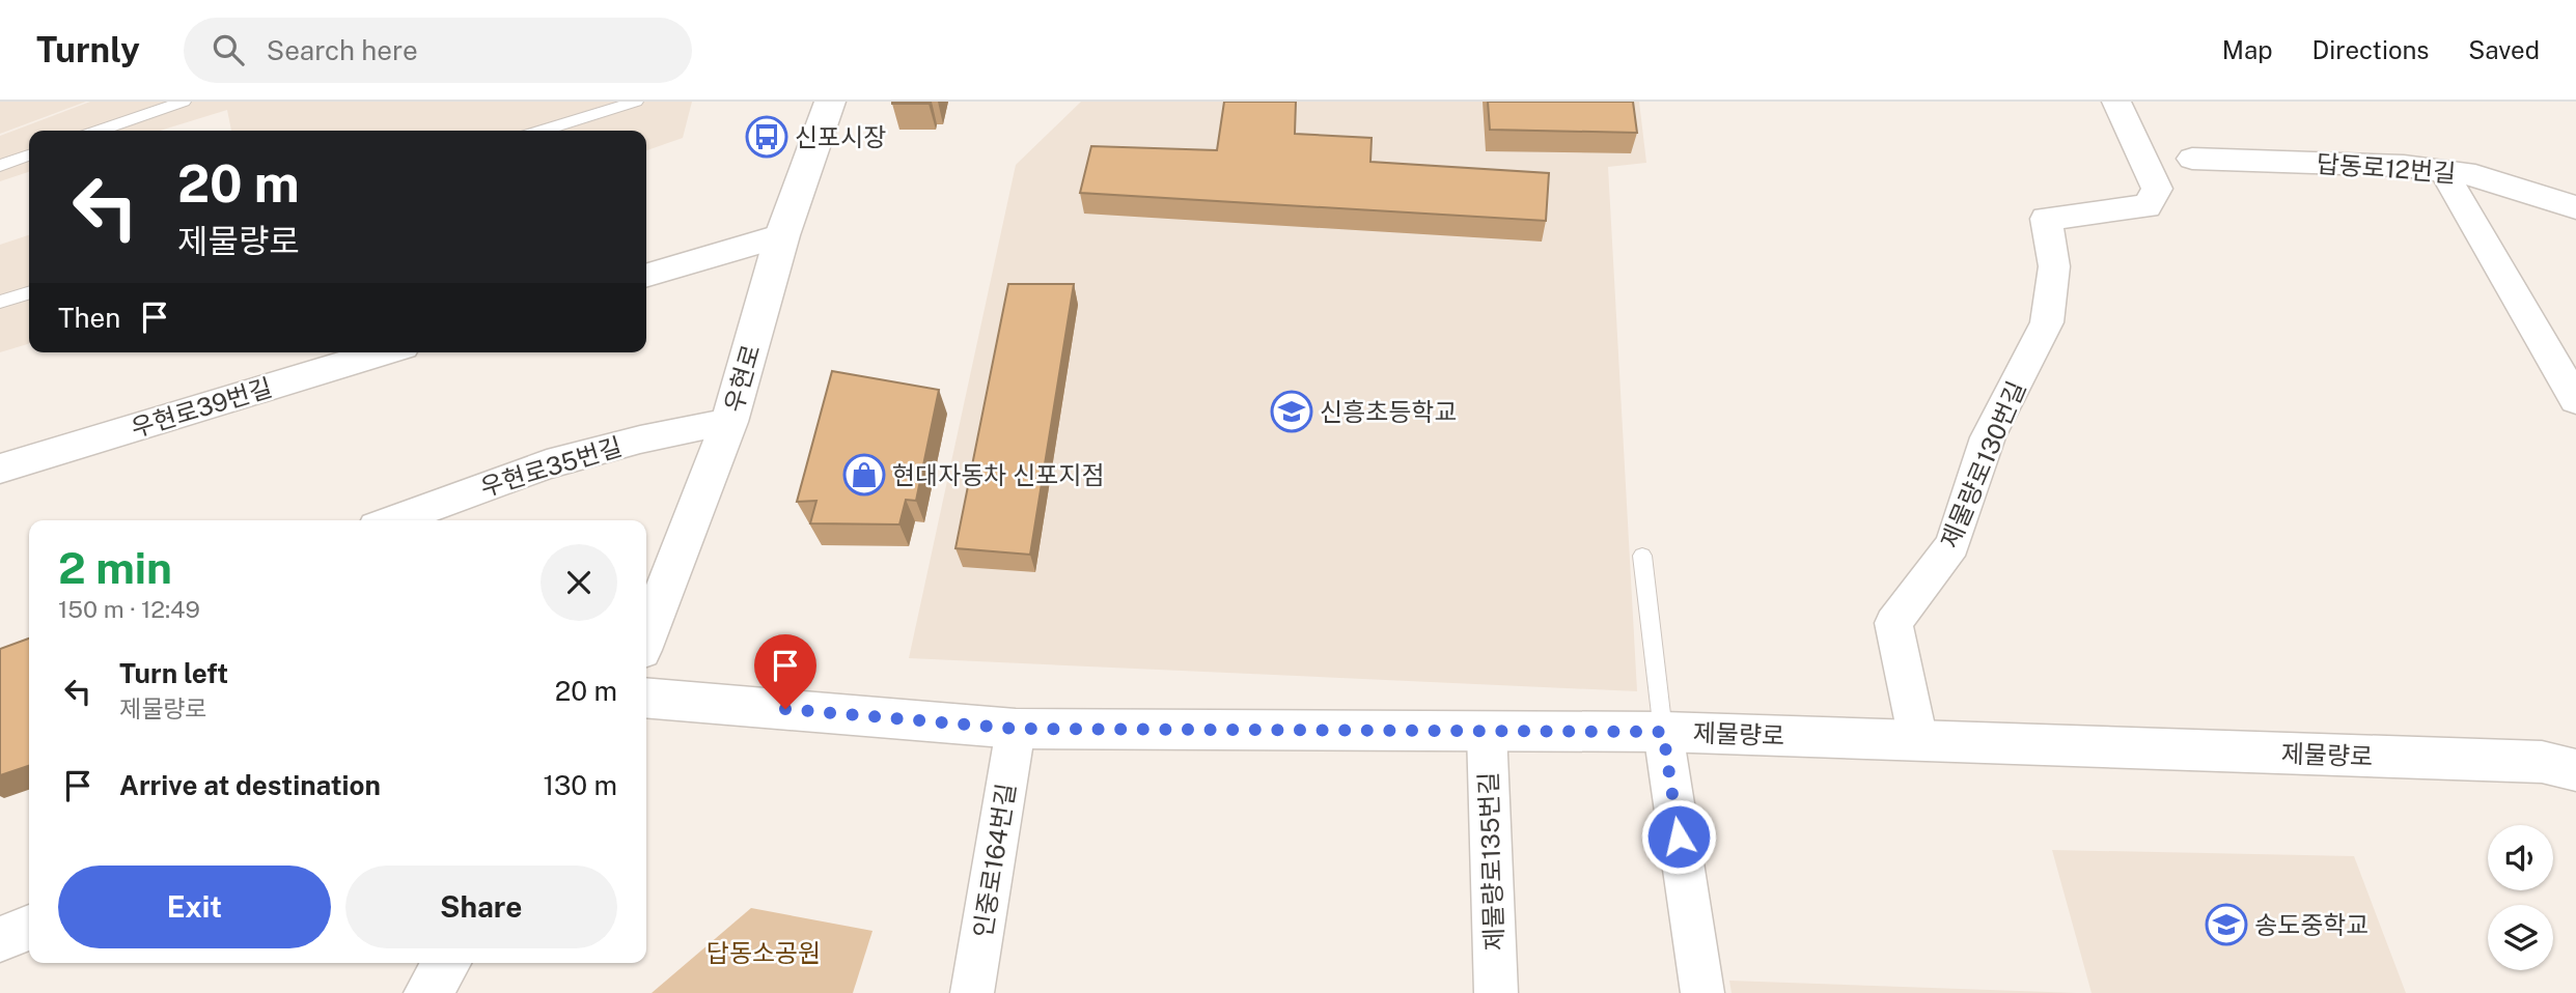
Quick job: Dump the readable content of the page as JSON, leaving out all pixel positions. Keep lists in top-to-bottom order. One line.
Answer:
{"streets":{"main road":["우현로","제물량로"],"street":["답동로12번길","우현로39번길","제물량로130번길","우현로35번길","인중로164번길","제물량로135번길"]},"crossings":[["우현로","우현로35번길"],["제물량로130번길","제물량로"],["제물량로","인중로164번길"],["제물량로","제물량로135번길"]],"parks":["답동소공원"],"places":{"bus stop":["신포시장"],"school or university":["신흥초등학교","송도중학교"],"shop":["현대자동차 신포지점"]},"page":{"header":"Turnly","search":"Search here","nav":["Map","Directions","Saved"],"turn":["20 m","제물량로"],"then":"Then","heading":["2 min","150 m · 12:49"],"list":[{"name":"Turn left","note":"제물량로","value":"20 m"},{"name":"Arrive at destination","value":"130 m"}],"buttons":["Exit","Share"]}}
